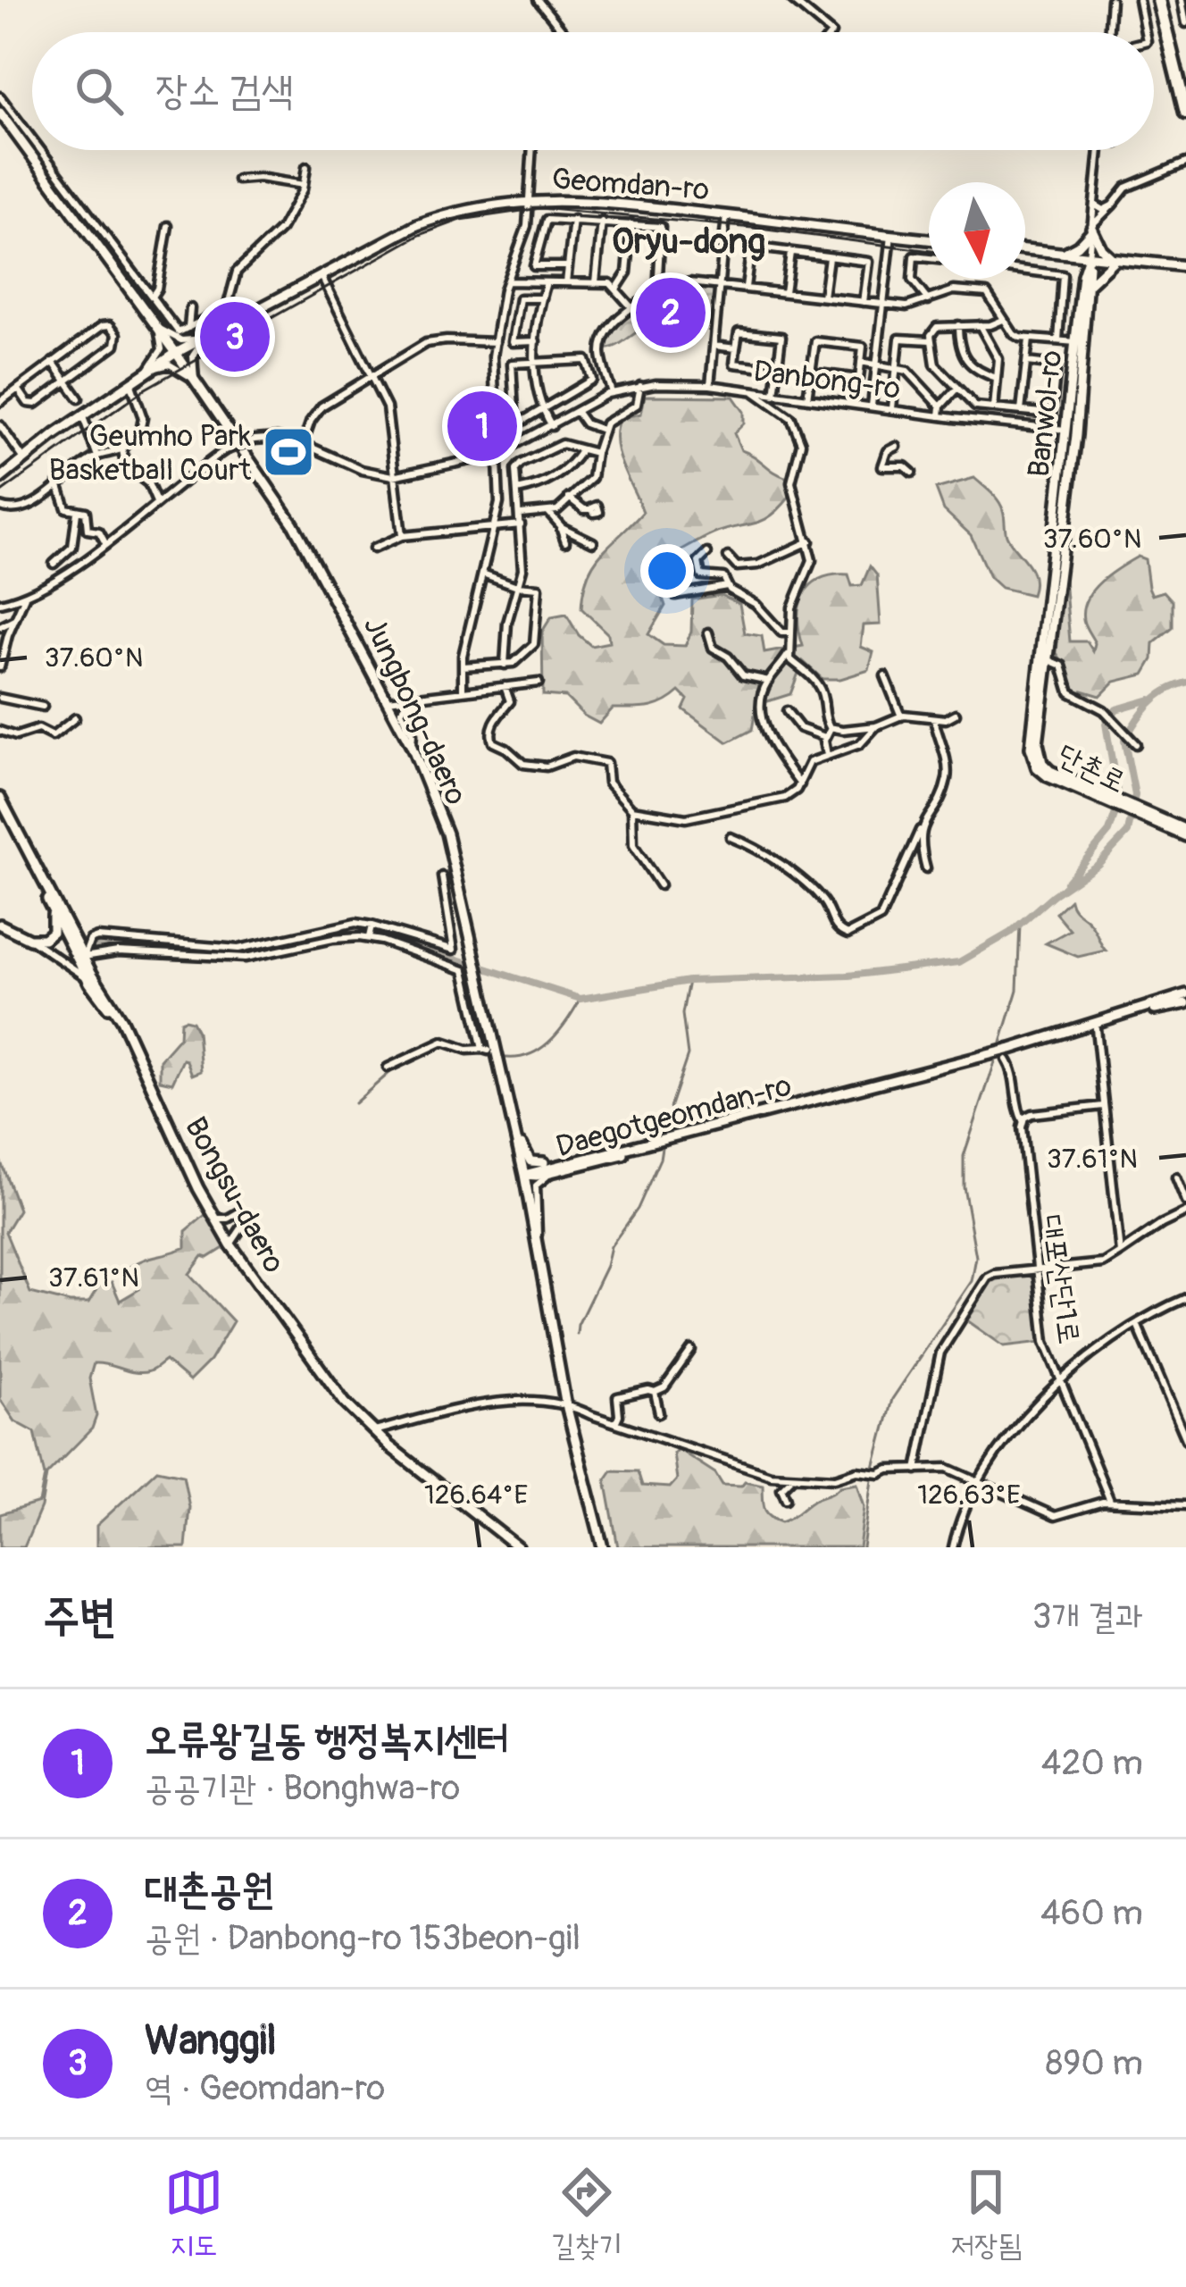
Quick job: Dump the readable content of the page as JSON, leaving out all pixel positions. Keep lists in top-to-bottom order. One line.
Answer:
{"streets":{"main road":["Geomdan-ro","Banwol-ro","Jungbong-daero","단촌로","Daegotgeomdan-ro","Bongsu-daero"],"street":["Danbong-ro","대포산단1로"]},"crossings":[["Geomdan-ro","Jungbong-daero"],["Danbong-ro","Banwol-ro"],["Banwol-ro","단촌로"],["Jungbong-daero","Daegotgeomdan-ro"]],"districts":["Oryu-dong"],"places":{"sports":["Geumho Park Basketball Court"]},"north":"bottom","page":{"search":"장소 검색","pins":["2","3","1"],"heading":["주변","3개 결과"],"list":[{"mark":"1","name":"오류왕길동 행정복지센터","note":"공공기관 · Bonghwa-ro","value":"420 m"},{"mark":"2","name":"대촌공원","note":"공원 · Danbong-ro 153beon-gil","value":"460 m"},{"mark":"3","name":"Wanggil","note":"역 · Geomdan-ro","value":"890 m"}],"nav":["지도","길찾기","저장됨"]},"coordinates":["37.60°N","37.61°N","126.64°E","126.63°E"]}
